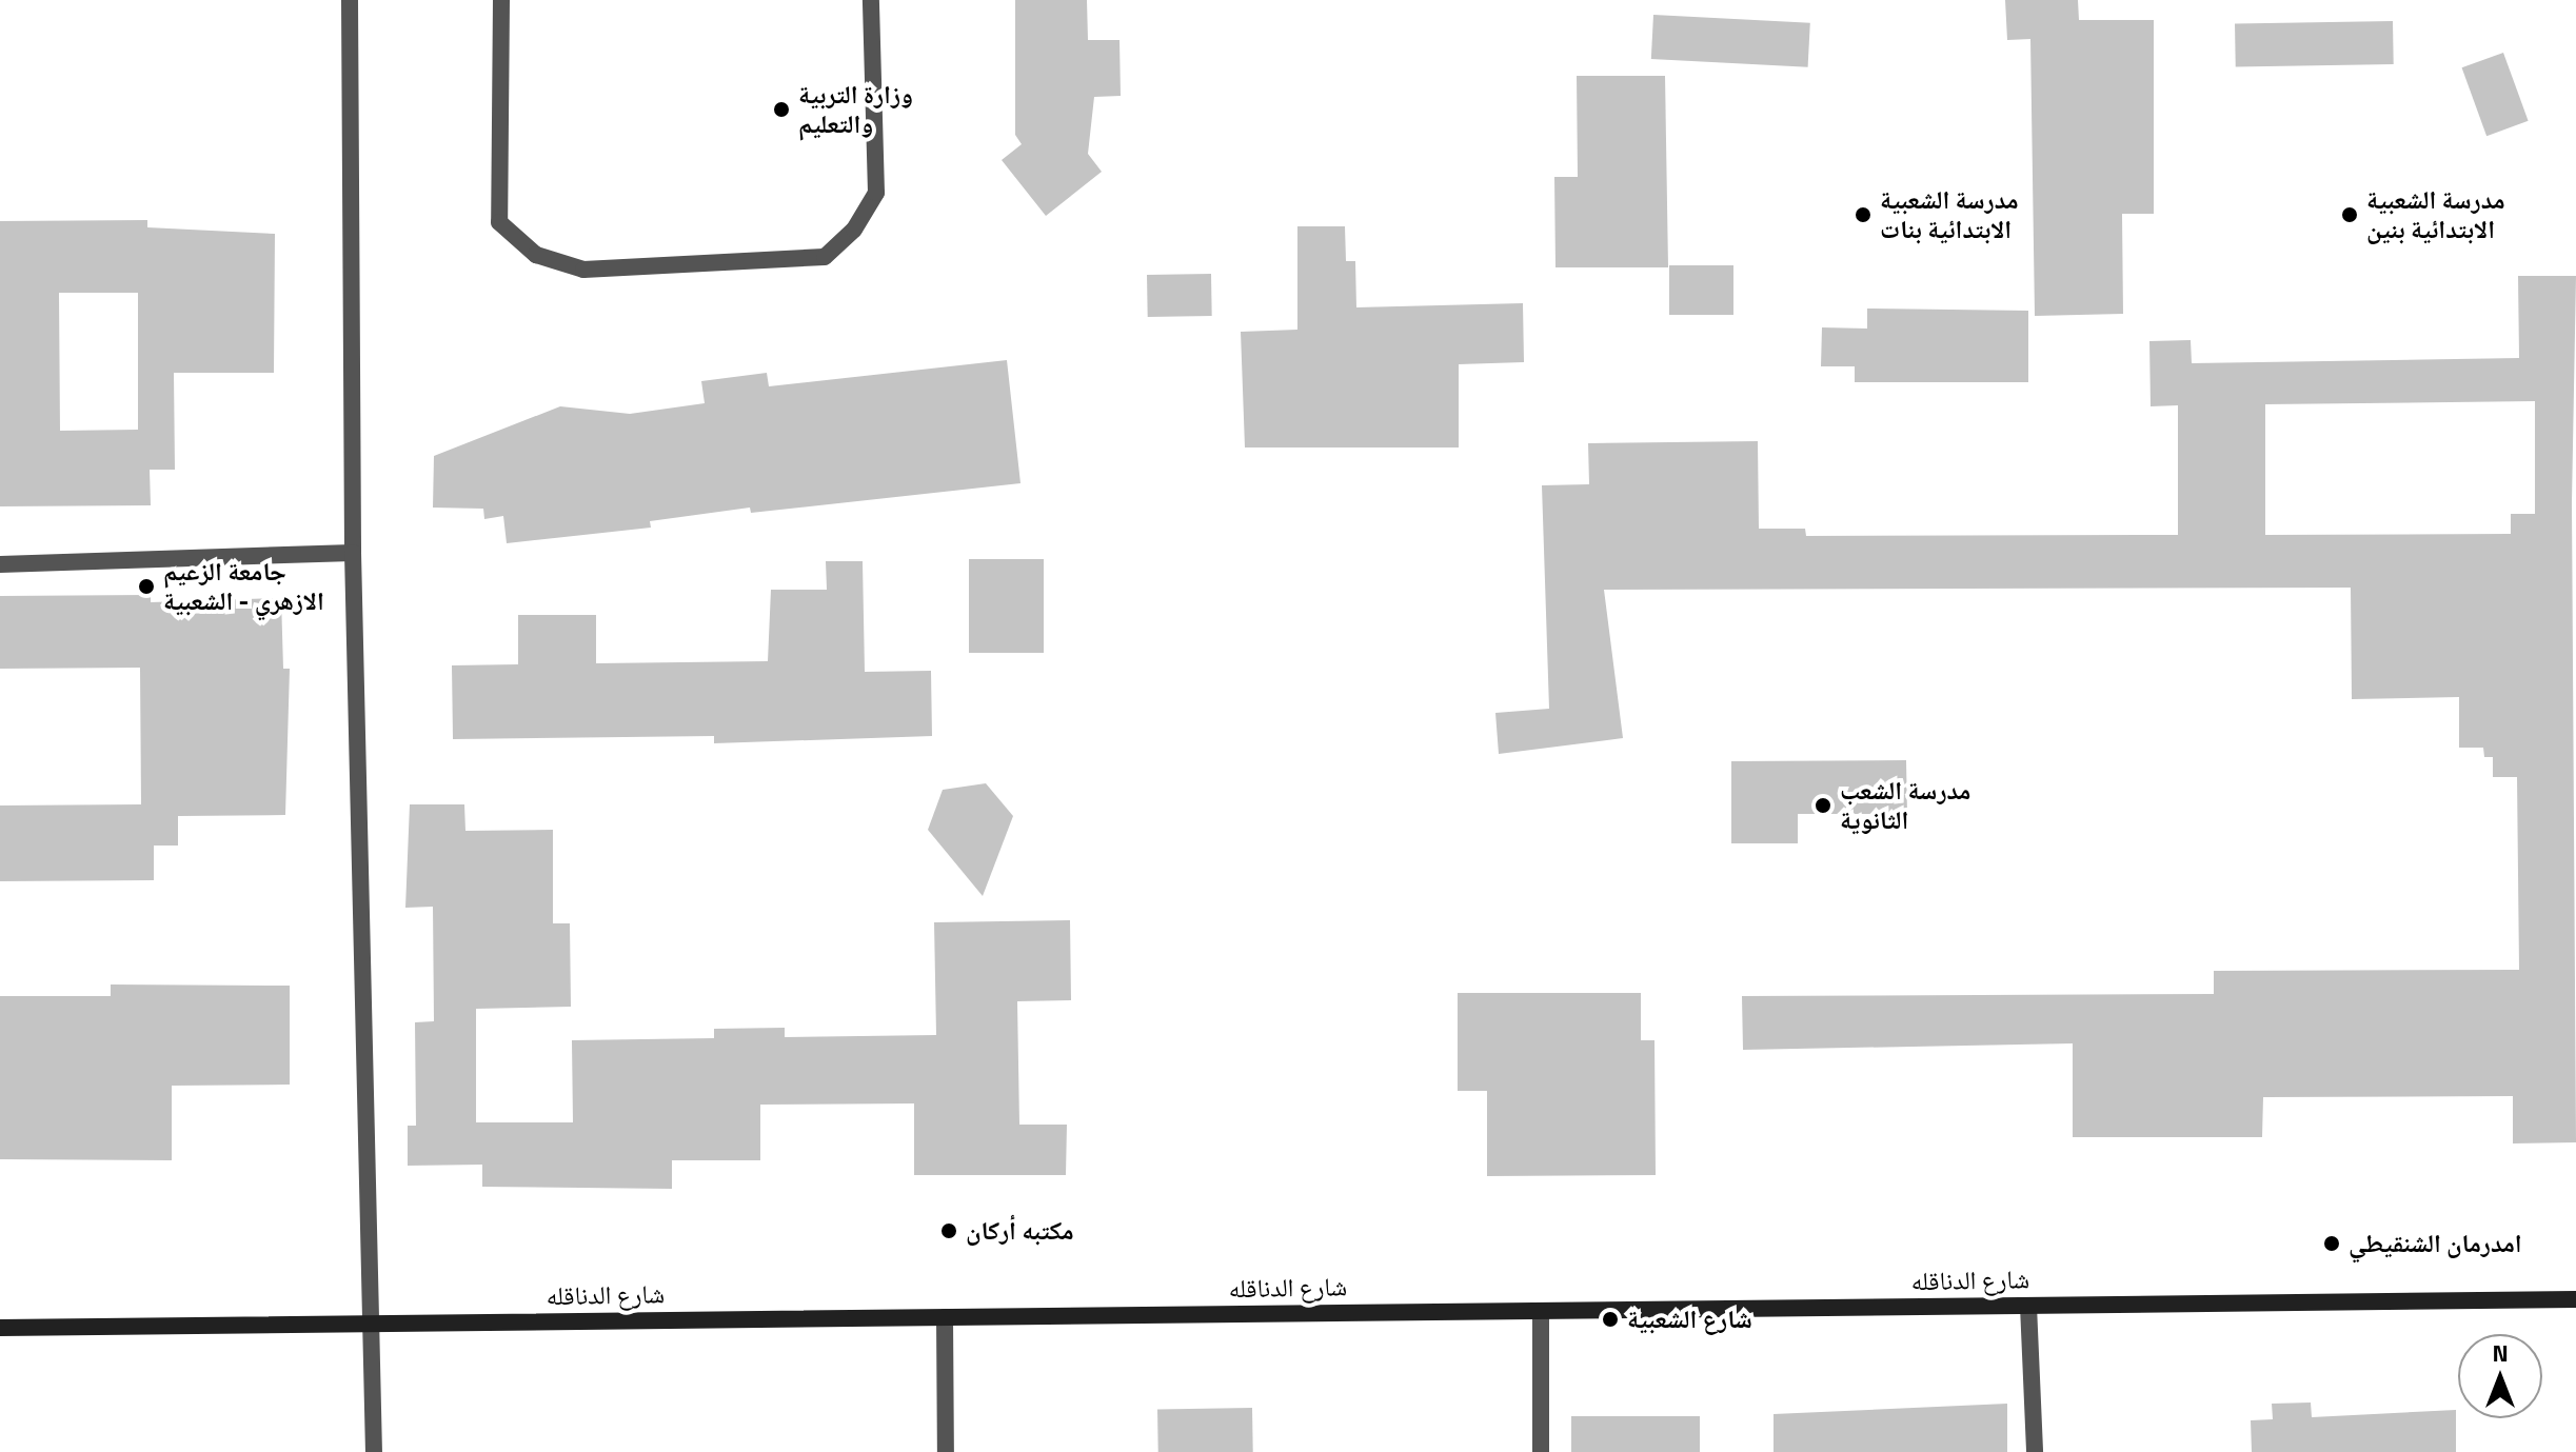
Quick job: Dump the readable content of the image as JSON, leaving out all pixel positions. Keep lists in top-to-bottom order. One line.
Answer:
{"streets":{"street":["شارع الدناقله"]},"places":["وزارة التربية والتعليم","مدرسة الشعبية الابتدائية بنات","مدرسة الشعبية الابتدائية بنين","جامعة الزعيم الازهري - الشعبية","مدرسة الشعب الثانوية","مكتبه أركان","امدرمان الشنقيطي","شارع الشعبية"],"north":"top"}
